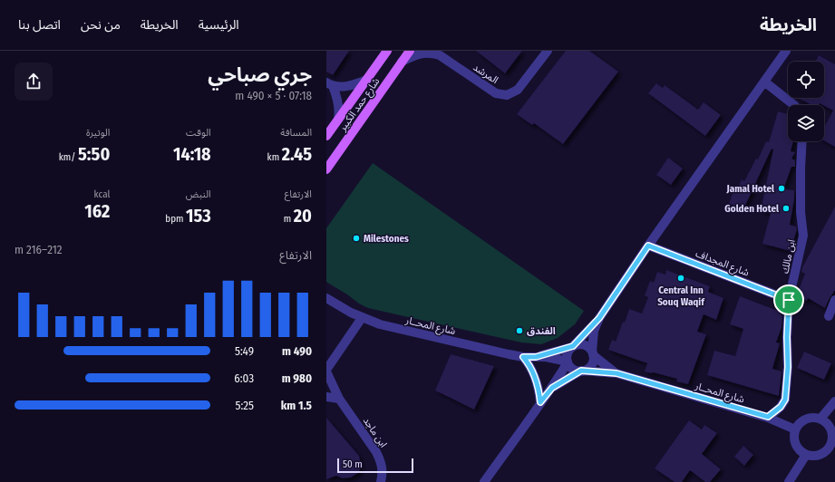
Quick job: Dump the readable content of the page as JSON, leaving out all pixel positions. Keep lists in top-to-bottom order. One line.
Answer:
{"streets":{"main road":["شارع حمد الكبير"],"street":["المرشد","ابن مالك","شارع المجداف","شارع المحــار","ابن ماجد"]},"crossings":[["المرشد","شارع حمد الكبير"],["ابن مالك","شارع المجداف"],["ابن مالك","شارع المحــار"]],"places":["Jamal Hotel","Golden Hotel","Milestones","Central Inn Souq Waqif","الفندق"],"scale_bar":"50 m","page":{"header":"الخريطة","nav":["الرئيسية","الخريطة","من نحن","اتصل بنا"],"heading":["جري صباحي","07:18 · 5 × 490 m"],"stats":[["المسافة","2.45 km"],["الوقت","14:18"],["الوتيرة","5:50 /km"],["الارتفاع","20 m"],["النبض","153 bpm"],["kcal","162"]],"chart":["الارتفاع","212–216 m"],"list":[{"name":"490 m","note":"5:49"},{"name":"980 m","note":"6:03"},{"name":"1.5 km","note":"5:25"}],"scale":"50 m"}}
